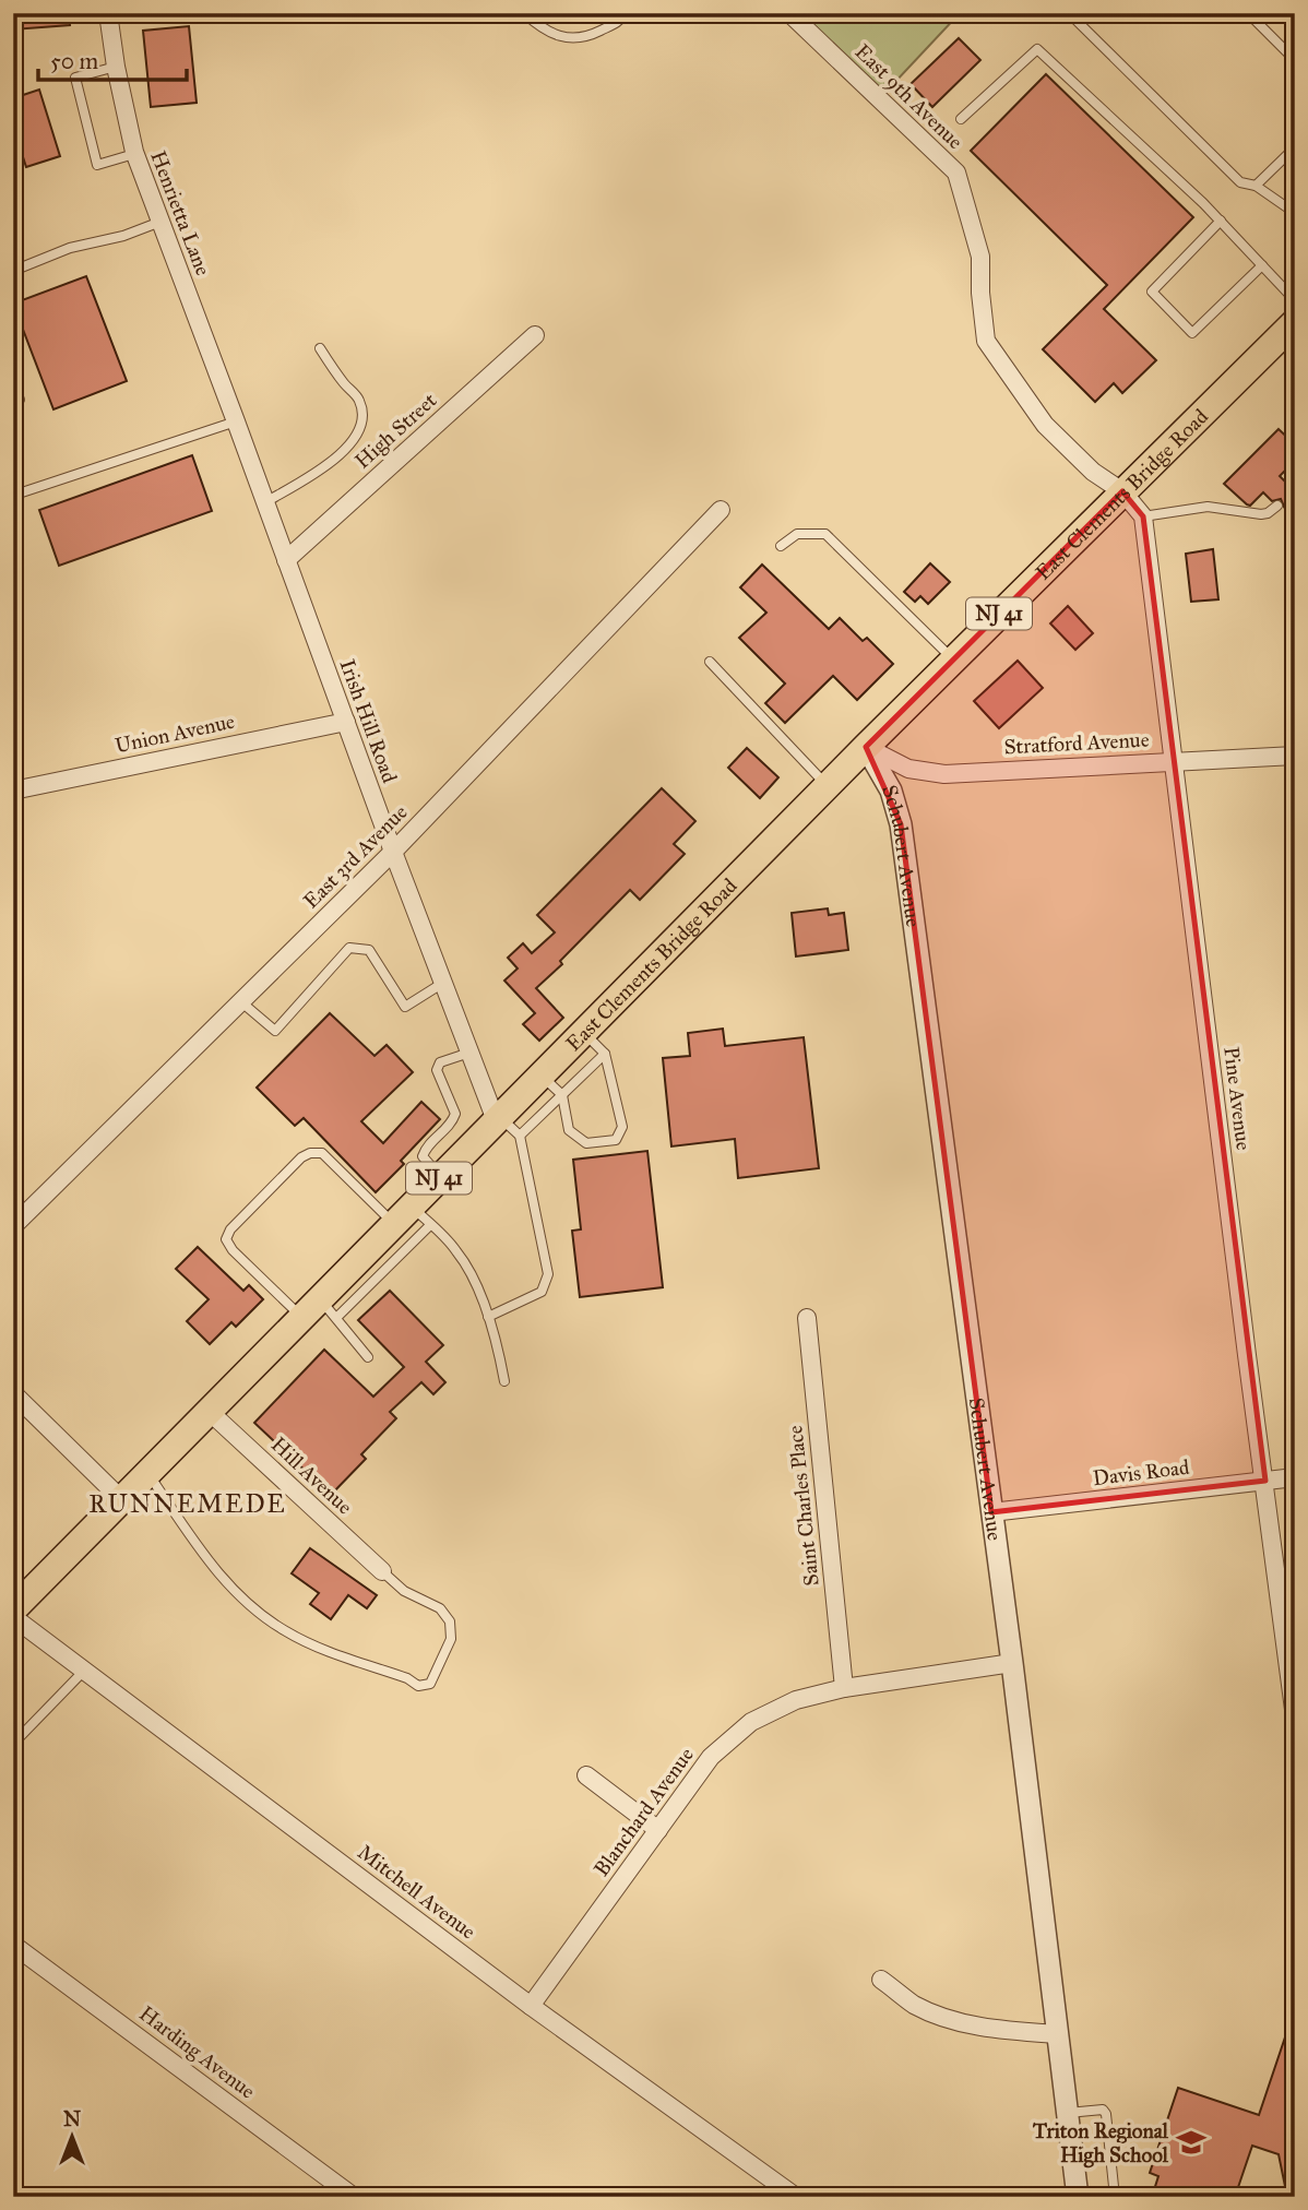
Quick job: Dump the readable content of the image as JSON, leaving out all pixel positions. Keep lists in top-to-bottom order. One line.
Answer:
{"streets":{"main road":["East Clements Bridge Road","NJ 41"],"street":["East 9th Avenue","Henrietta Lane","High Street","Irish Hill Road","Union Avenue","Stratford Avenue","East 3rd Avenue","Schubert Avenue","Pine Avenue","Davis Road","Hill Avenue","Saint Charles Place","Blanchard Avenue","Mitchell Avenue","Harding Avenue"]},"crossings":[["East 9th Avenue","East Clements Bridge Road"],["Henrietta Lane","Irish Hill Road"],["High Street","Irish Hill Road"],["East Clements Bridge Road","Irish Hill Road"],["East Clements Bridge Road","Stratford Avenue"],["East Clements Bridge Road","Schubert Avenue"],["East Clements Bridge Road","Hill Avenue"],["Irish Hill Road","Union Avenue"],["Irish Hill Road","East 3rd Avenue"],["Stratford Avenue","Schubert Avenue"],["Stratford Avenue","Pine Avenue"],["Schubert Avenue","Davis Road"],["Schubert Avenue","Blanchard Avenue"],["Pine Avenue","Davis Road"],["Saint Charles Place","Blanchard Avenue"],["Blanchard Avenue","Mitchell Avenue"]],"districts":["RUNNEMEDE"],"places":{"school or university":["Triton Regional High School"]},"scale_bar":"50 m","north":"top"}
